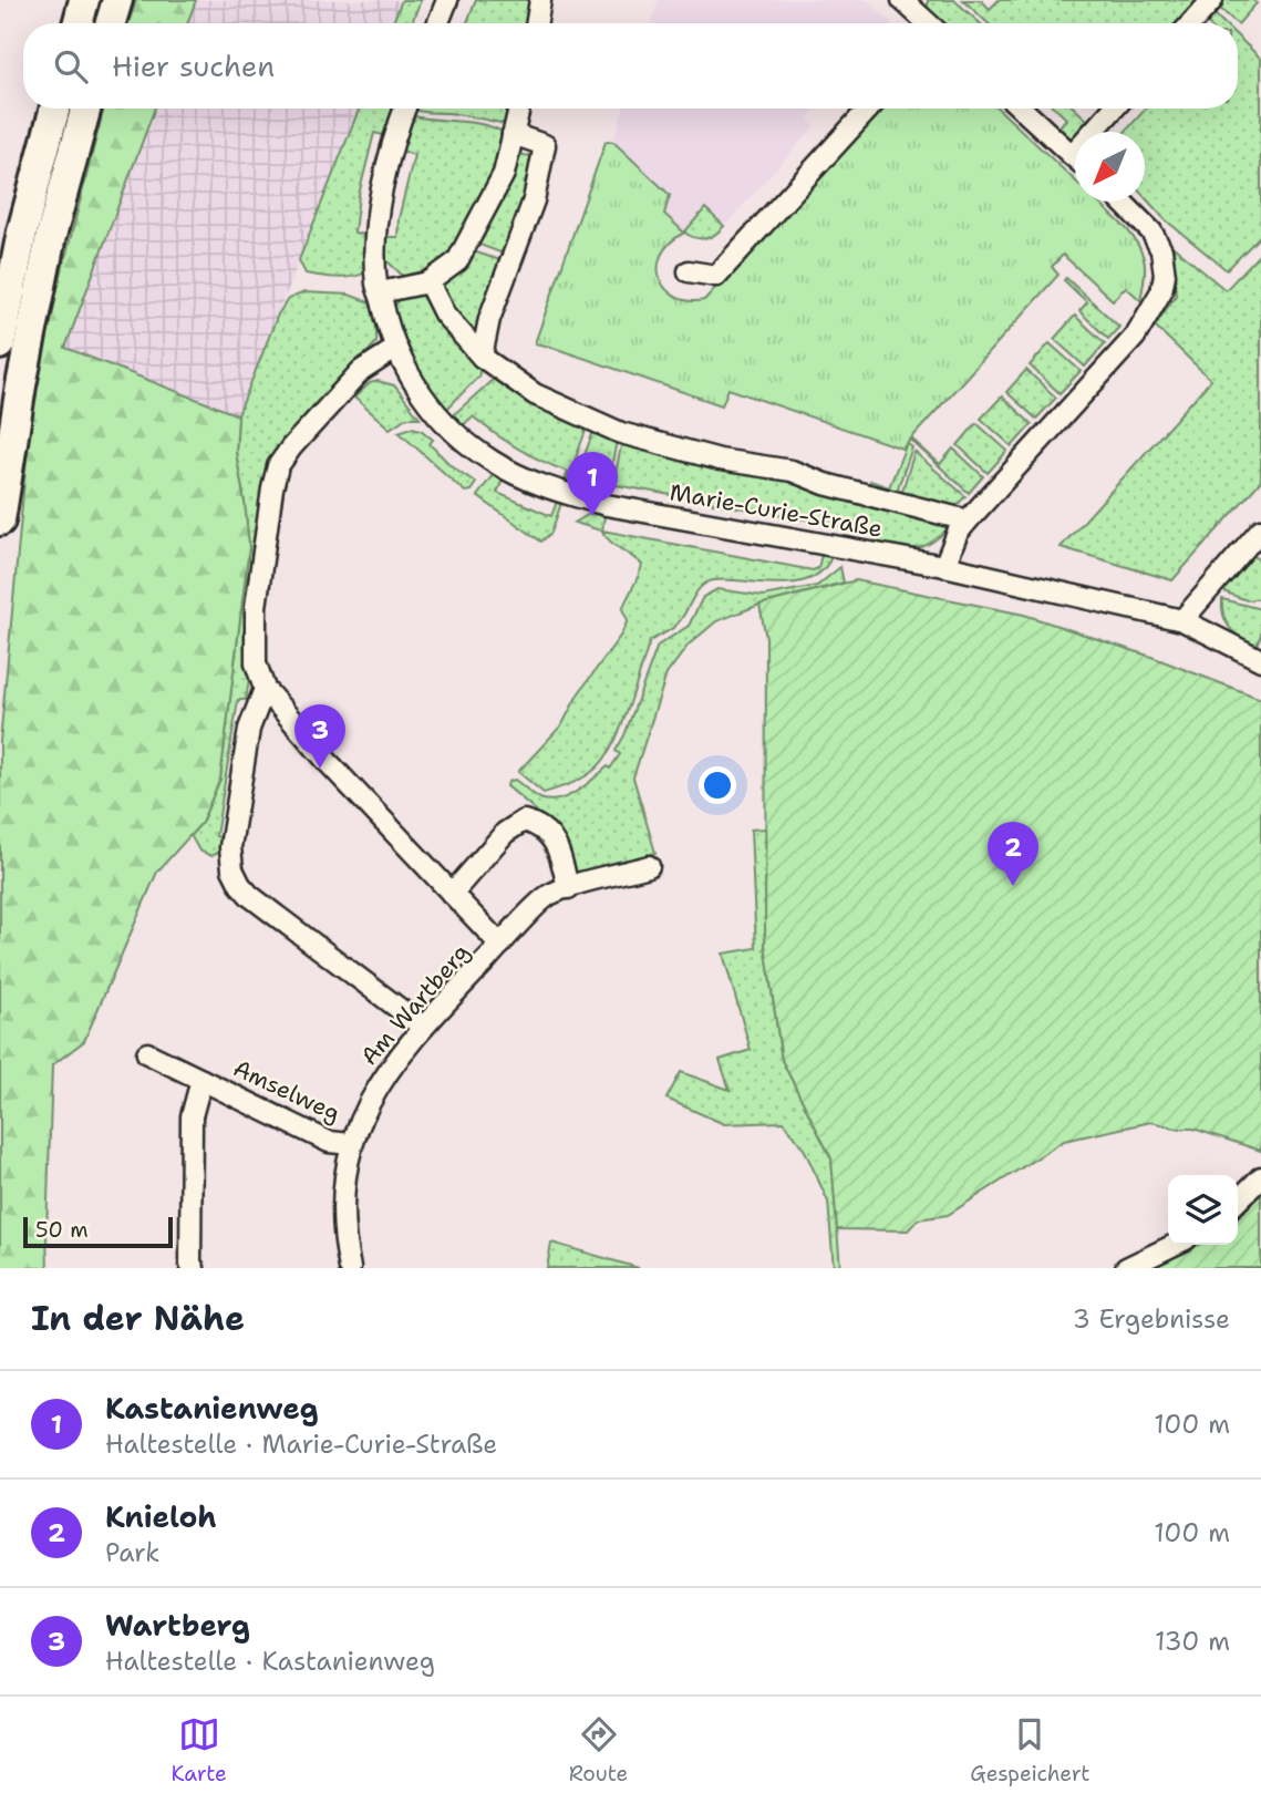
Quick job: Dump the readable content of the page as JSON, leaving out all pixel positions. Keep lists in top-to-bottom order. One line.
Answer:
{"streets":{"street":["Marie-Curie-Straße","Am Wartberg","Amselweg"]},"crossings":[["Am Wartberg","Amselweg"]],"scale_bar":"50 m","north":"bottom left","page":{"search":"Hier suchen","pins":["1","3","2"],"scale":"50 m","heading":["In der Nähe","3 Ergebnisse"],"list":[{"mark":"1","name":"Kastanienweg","note":"Haltestelle · Marie-Curie-Straße","value":"100 m"},{"mark":"2","name":"Knieloh","note":"Park","value":"100 m"},{"mark":"3","name":"Wartberg","note":"Haltestelle · Kastanienweg","value":"130 m"}],"nav":["Karte","Route","Gespeichert"]}}
